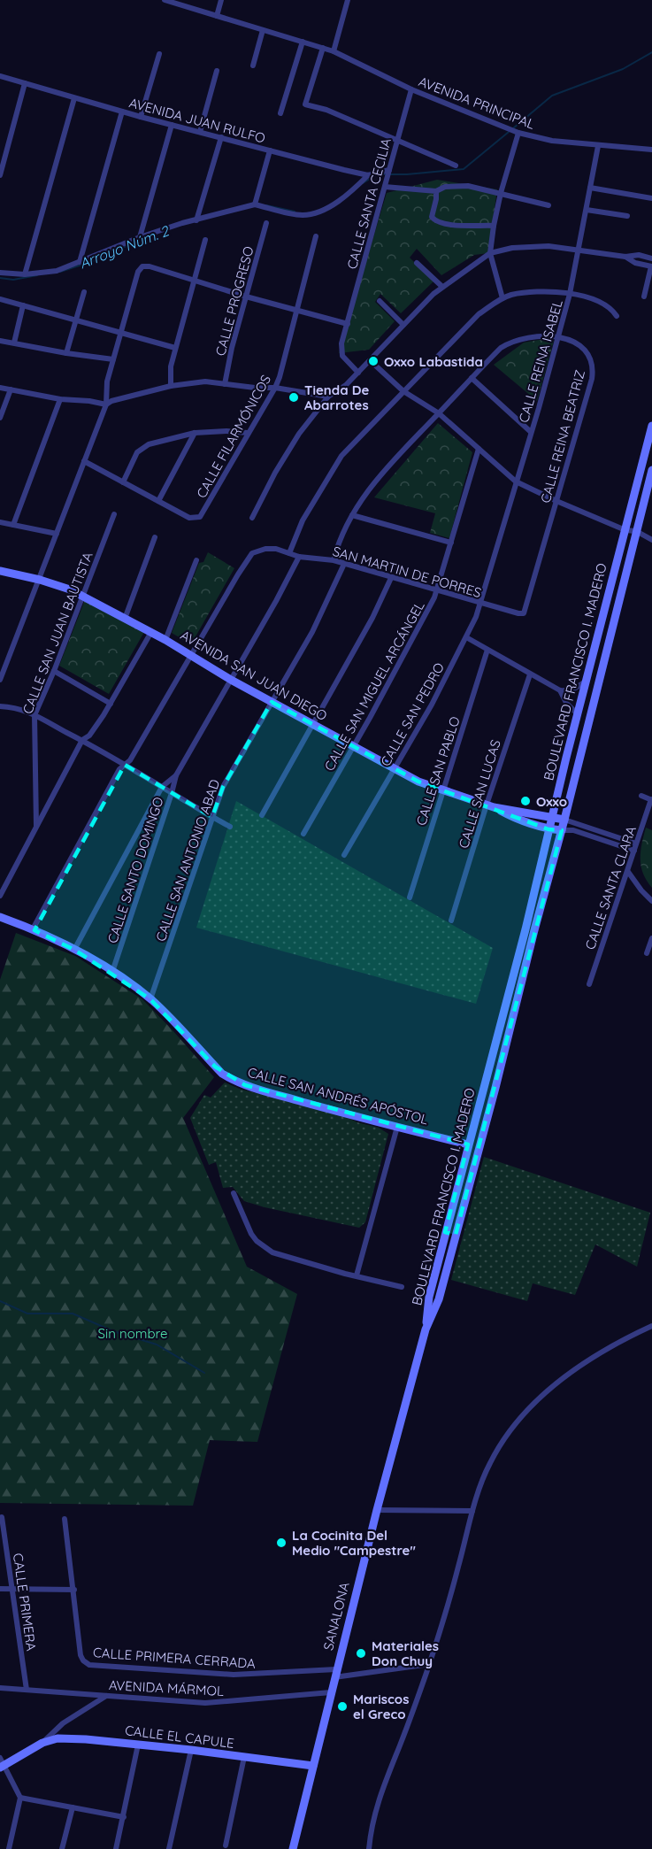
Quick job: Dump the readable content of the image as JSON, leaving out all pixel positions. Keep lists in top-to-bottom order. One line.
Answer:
{"streets":{"main road":["BOULEVARD FRANCISCO I. MADERO","AVENIDA SAN JUAN DIEGO","CALLE SAN ANDRÉS APÓSTOL","SANALONA","CALLE EL CAPULE"],"street":["AVENIDA PRINCIPAL","AVENIDA JUAN RULFO","CALLE SANTA CECILIA","CALLE PROGRESO","CALLE REINA ISABEL","CALLE FILARMÓNICOS","CALLE REINA BEATRIZ","SAN MARTIN DE PORRES","CALLE SAN JUAN BAUTISTA","CALLE SAN MIGUEL ARCÁNGEL","CALLE SAN PEDRO","CALLE SAN PABLO","CALLE SAN LUCAS","CALLE SAN ANTONIO ABAD","CALLE SANTO DOMINGO","CALLE SANTA CLARA","CALLE PRIMERA","CALLE PRIMERA CERRADA","AVENIDA MÁRMOL"]},"crossings":[["AVENIDA PRINCIPAL","CALLE SANTA CECILIA"],["AVENIDA PRINCIPAL","CALLE REINA ISABEL"],["AVENIDA JUAN RULFO","CALLE SANTA CECILIA"],["CALLE REINA ISABEL","CALLE REINA BEATRIZ"],["CALLE REINA ISABEL","CALLE SAN PEDRO"],["CALLE REINA BEATRIZ","SAN MARTIN DE PORRES"],["SAN MARTIN DE PORRES","AVENIDA SAN JUAN DIEGO"],["SAN MARTIN DE PORRES","CALLE SAN MIGUEL ARCÁNGEL"],["SAN MARTIN DE PORRES","CALLE SAN PEDRO"],["SAN MARTIN DE PORRES","CALLE SAN ANTONIO ABAD"],["SAN MARTIN DE PORRES","CALLE SANTO DOMINGO"],["CALLE SAN JUAN BAUTISTA","AVENIDA SAN JUAN DIEGO"],["BOULEVARD FRANCISCO I. MADERO","AVENIDA SAN JUAN DIEGO"],["BOULEVARD FRANCISCO I. MADERO","CALLE SAN ANDRÉS APÓSTOL"],["BOULEVARD FRANCISCO I. MADERO","SANALONA"],["AVENIDA SAN JUAN DIEGO","CALLE SAN MIGUEL ARCÁNGEL"],["AVENIDA SAN JUAN DIEGO","CALLE SAN PEDRO"],["AVENIDA SAN JUAN DIEGO","CALLE SAN PABLO"],["AVENIDA SAN JUAN DIEGO","CALLE SAN LUCAS"],["AVENIDA SAN JUAN DIEGO","CALLE SAN ANTONIO ABAD"],["AVENIDA SAN JUAN DIEGO","CALLE SANTO DOMINGO"],["CALLE SAN ANTONIO ABAD","CALLE SAN ANDRÉS APÓSTOL"],["CALLE SANTO DOMINGO","CALLE SAN ANDRÉS APÓSTOL"],["CALLE PRIMERA","AVENIDA MÁRMOL"],["SANALONA","CALLE PRIMERA CERRADA"],["SANALONA","AVENIDA MÁRMOL"],["SANALONA","CALLE EL CAPULE"]],"water":["Arroyo Núm. 2"],"parks":["Sin nombre"],"places":["Oxxo Labastida","Tienda De Abarrotes","Oxxo","La Cocinita Del Medio \"Campestre\"","Materiales Don Chuy","Mariscos el Greco"]}
